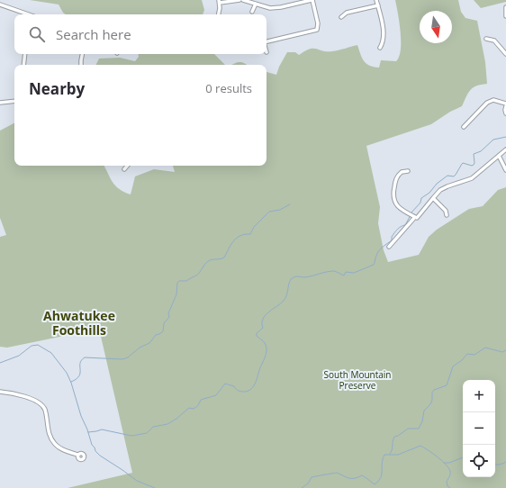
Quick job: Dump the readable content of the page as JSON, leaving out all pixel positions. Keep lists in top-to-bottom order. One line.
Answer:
{"districts":["Ahwatukee Foothills"],"parks":["South Mountain Preserve"],"north":"bottom","page":{"search":"Search here","heading":["Nearby","0 results"],"map_buttons":["+","−"]}}
